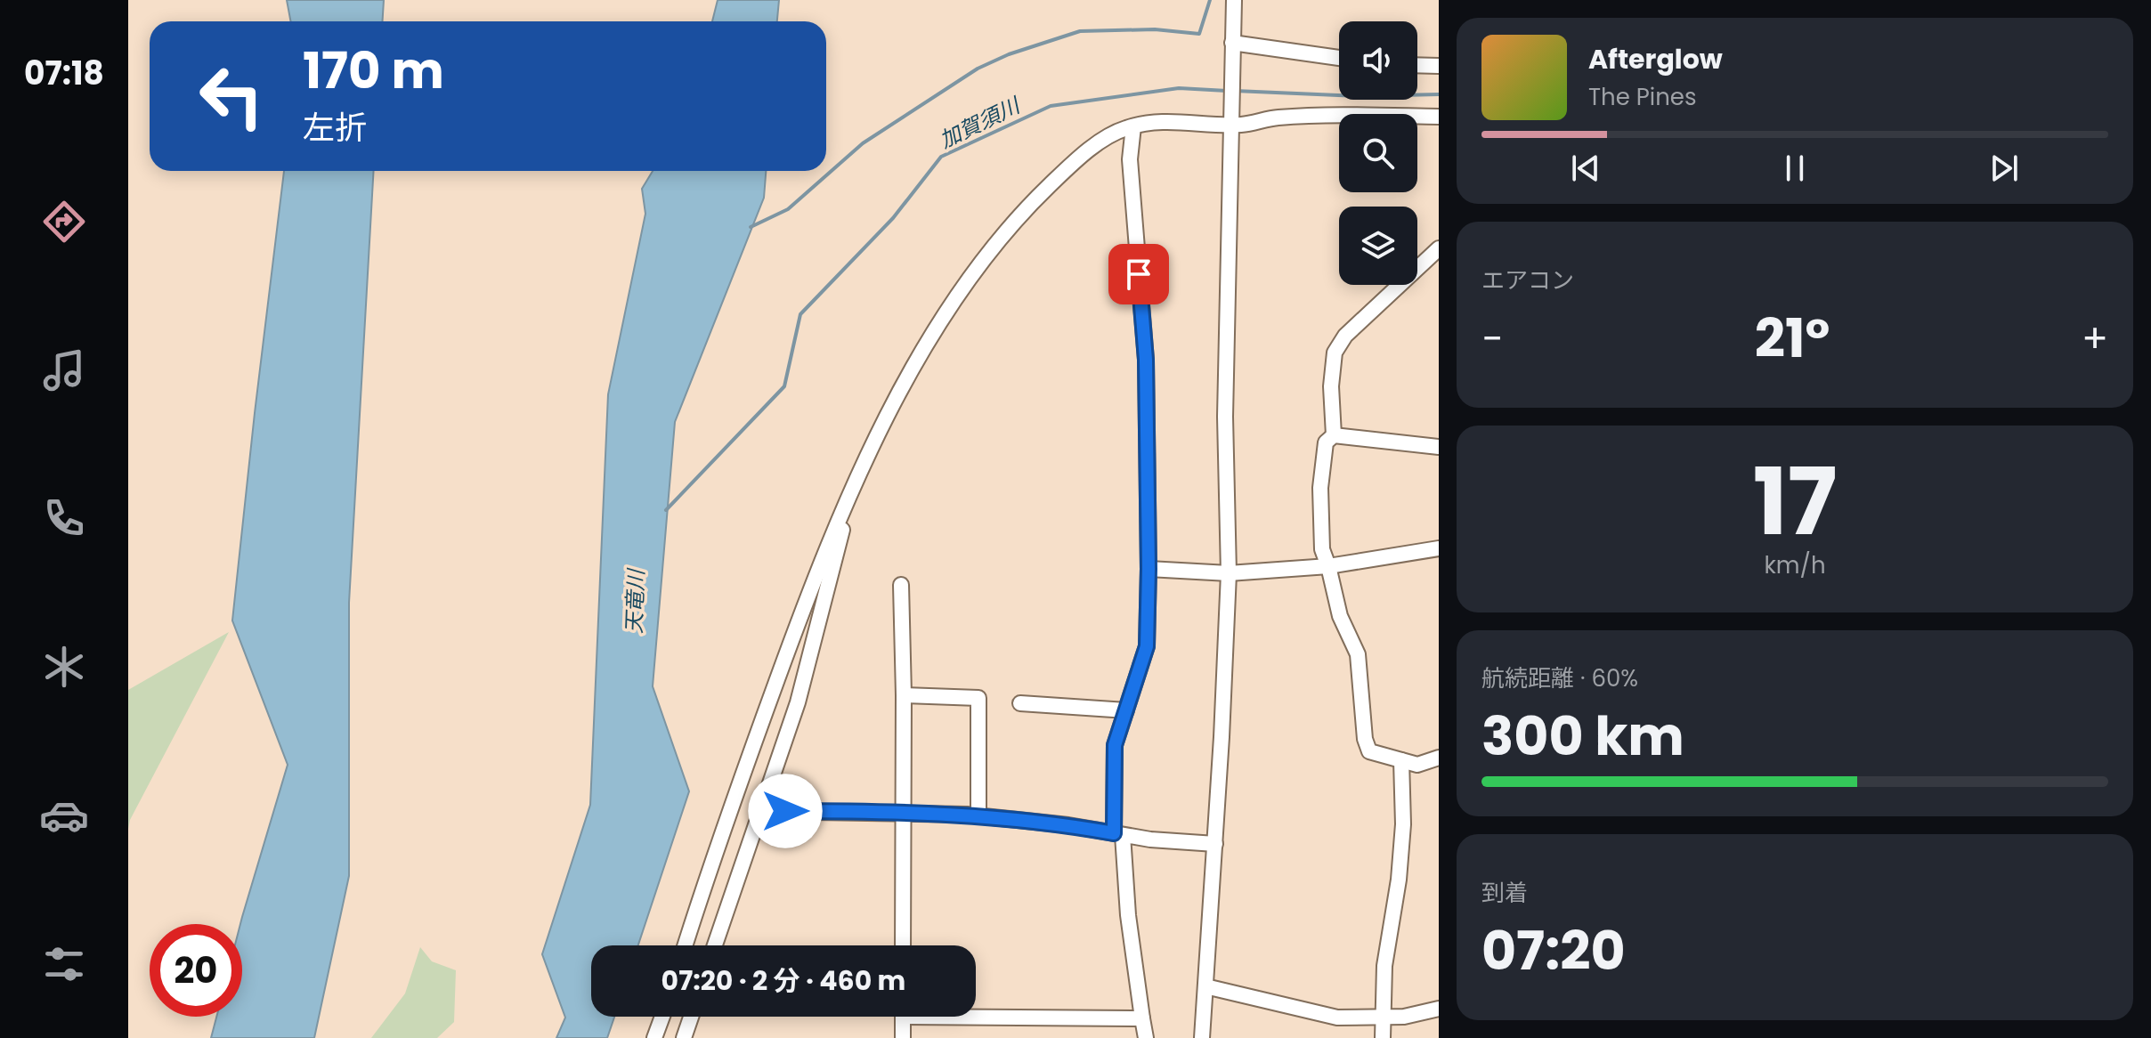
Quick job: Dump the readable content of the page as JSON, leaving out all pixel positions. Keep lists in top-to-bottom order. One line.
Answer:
{"water":["加賀須川","天竜川"],"page":{"tabs":"07:18","turn":["170 m","左折"],"song":["Afterglow","The Pines"],"tile":["エアコン",["17","km/h"],["航続距離 · 60%","300 km"],["到着","07:20"]],"heat":["−","21°","+"],"limit":"20","trip":"07:20 · 2 分 · 460 m"}}
